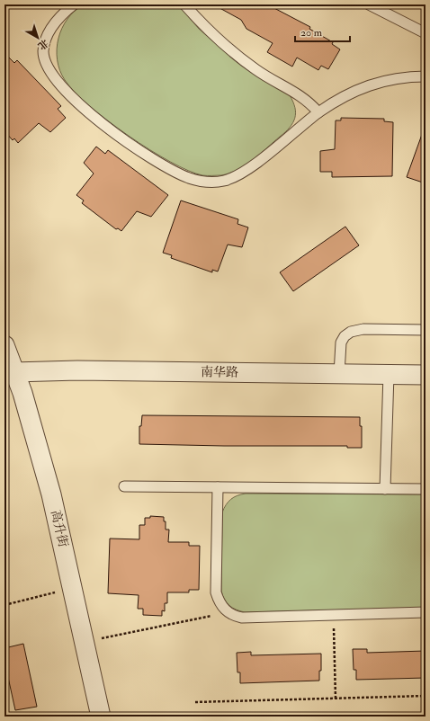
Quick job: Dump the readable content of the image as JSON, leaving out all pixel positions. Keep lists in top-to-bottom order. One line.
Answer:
{"streets":{"street":["南华路","高升街"]},"crossings":[["南华路","高升街"]],"scale_bar":"20 m","north":"bottom right"}
